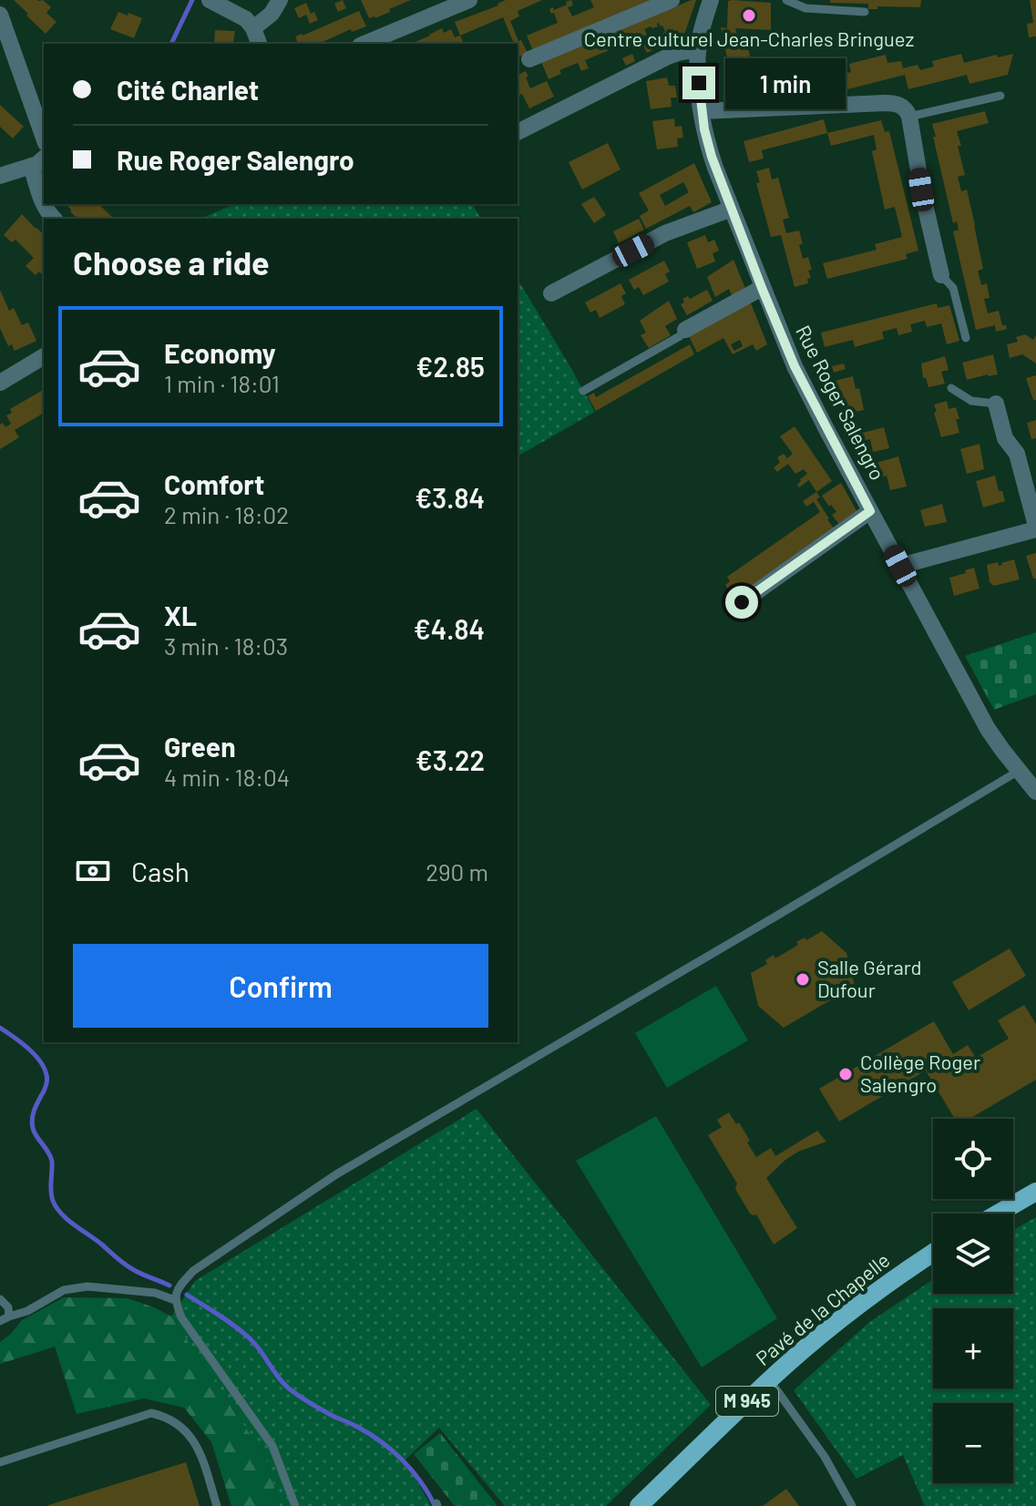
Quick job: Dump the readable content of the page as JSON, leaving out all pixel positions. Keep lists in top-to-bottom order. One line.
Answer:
{"streets":{"main road":["Pavé de la Chapelle","M 945"],"street":["Rue Roger Salengro"]},"places":["Centre culturel Jean-Charles Bringuez","Salle Gérard Dufour","Collège Roger Salengro"],"page":{"banner":["Cité Charlet","Rue Roger Salengro"],"bubble":"1 min","heading":"Choose a ride","list":[{"name":"Economy","note":"1 min · 18:01","value":"€2.85"},{"name":"Comfort","note":"2 min · 18:02","value":"€3.84"},{"name":"XL","note":"3 min · 18:03","value":"€4.84"},{"name":"Green","note":"4 min · 18:04","value":"€3.22"}],"pay":["Cash","290 m"],"buttons":"Confirm","map_buttons":["+","−"]}}
